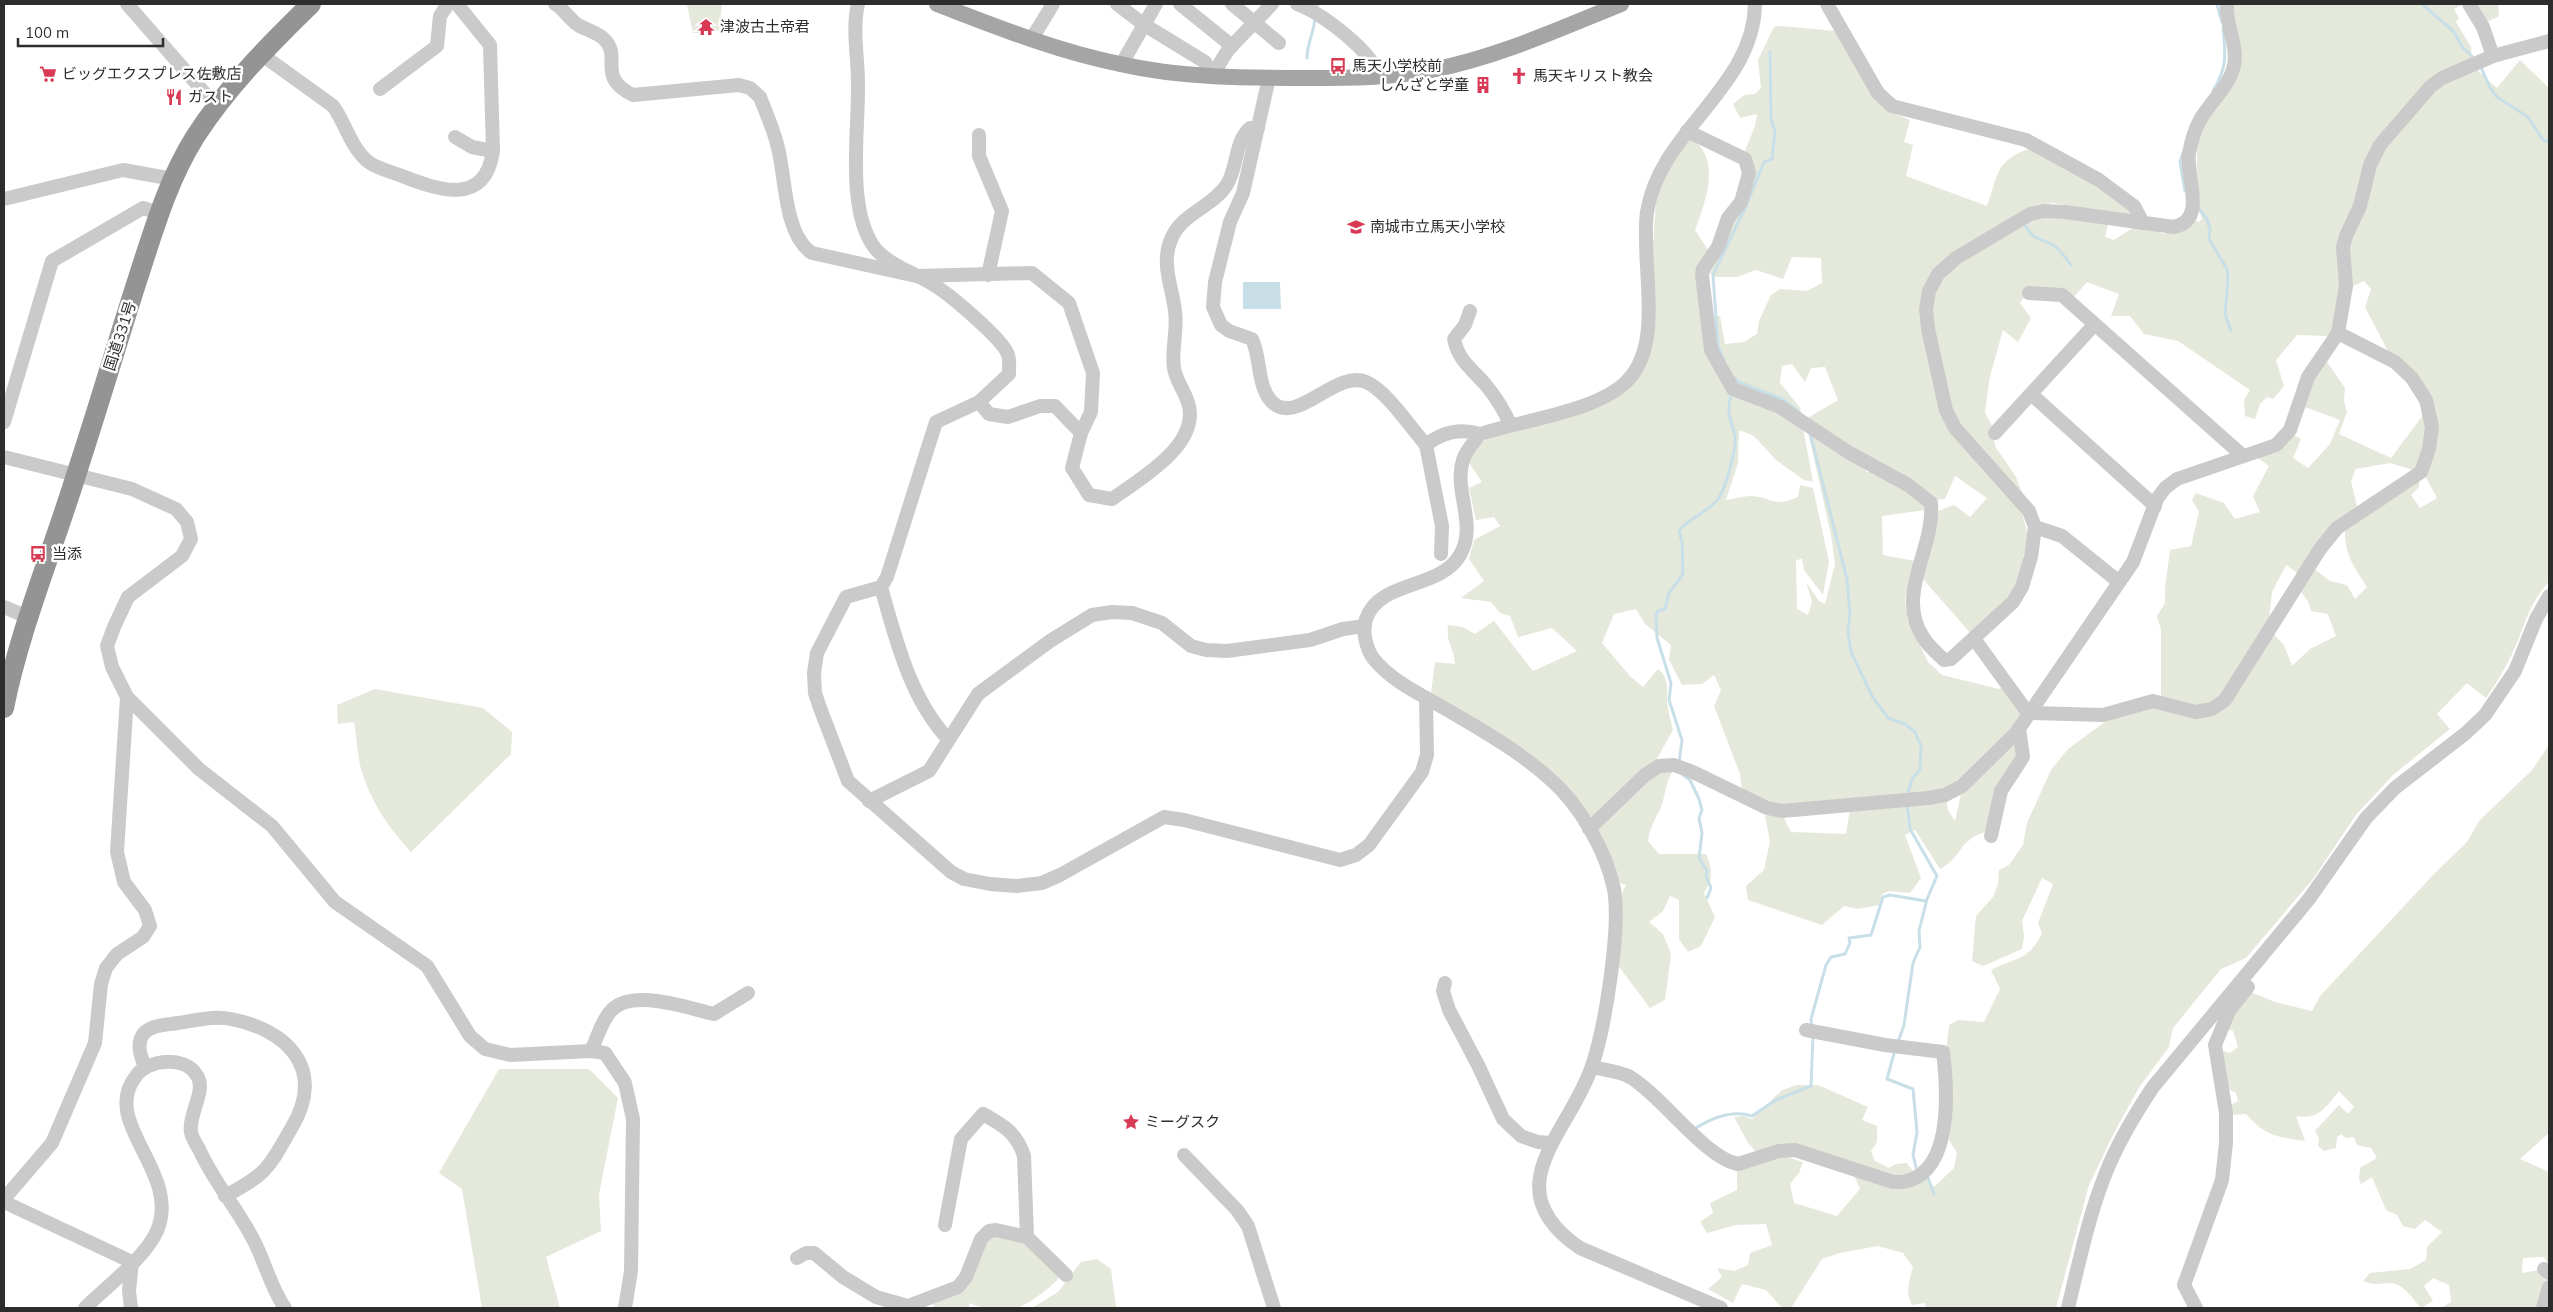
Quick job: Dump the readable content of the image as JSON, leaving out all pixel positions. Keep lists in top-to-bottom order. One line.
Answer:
{"streets":{"highway":["国道331号"]},"places":{"temple":["津波古土帝君"],"bus stop":["馬天小学校前","当添"],"supermarket":["ビッグエクスプレス佐敷店"],"church":["馬天キリスト教会"],"building":["しんざと学童"],"restaurant":["ガスト"],"school or university":["南城市立馬天小学校"],"place":["ミーグスク"]},"scale_bar":"100 m"}
